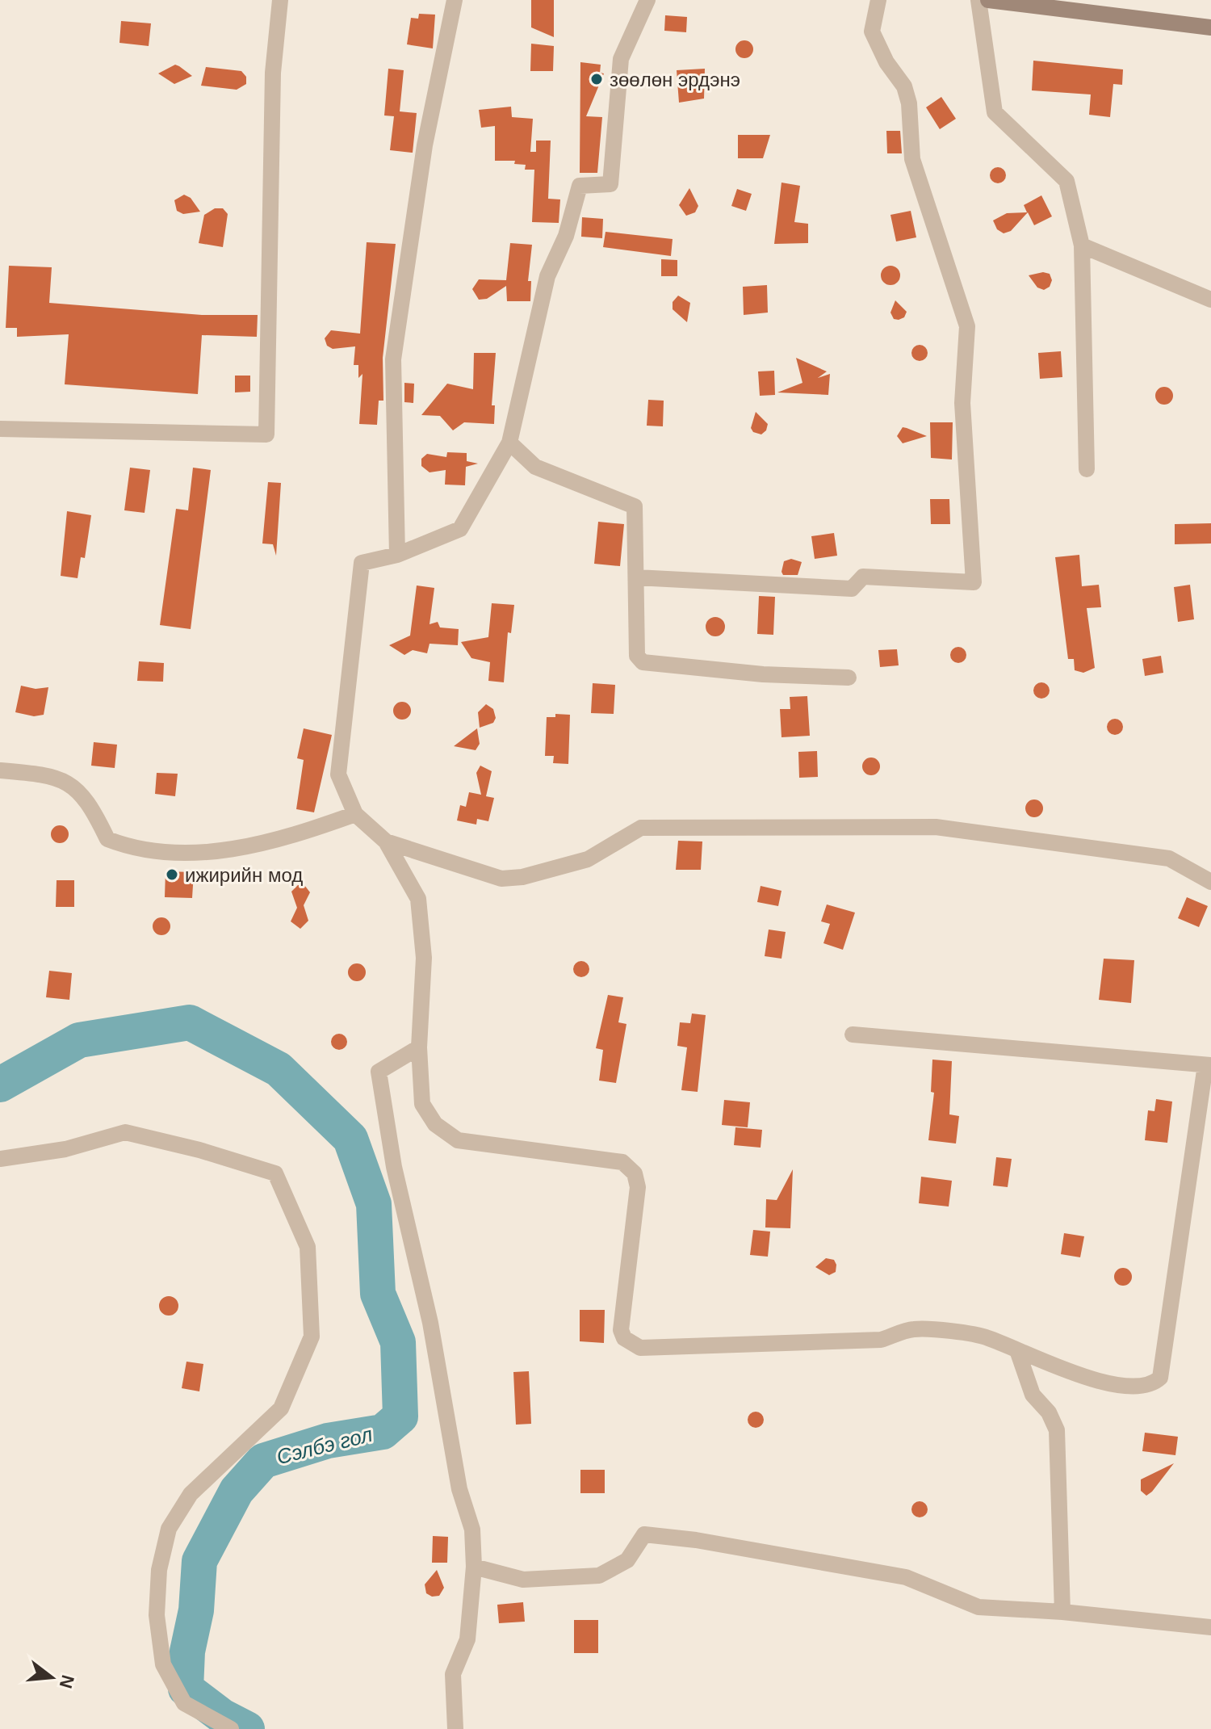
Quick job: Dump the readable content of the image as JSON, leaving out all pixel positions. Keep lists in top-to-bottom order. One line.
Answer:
{"water":["Сэлбэ гол"],"places":["зөөлөн эрдэнэ","ижирийн мод"],"north":"right"}
